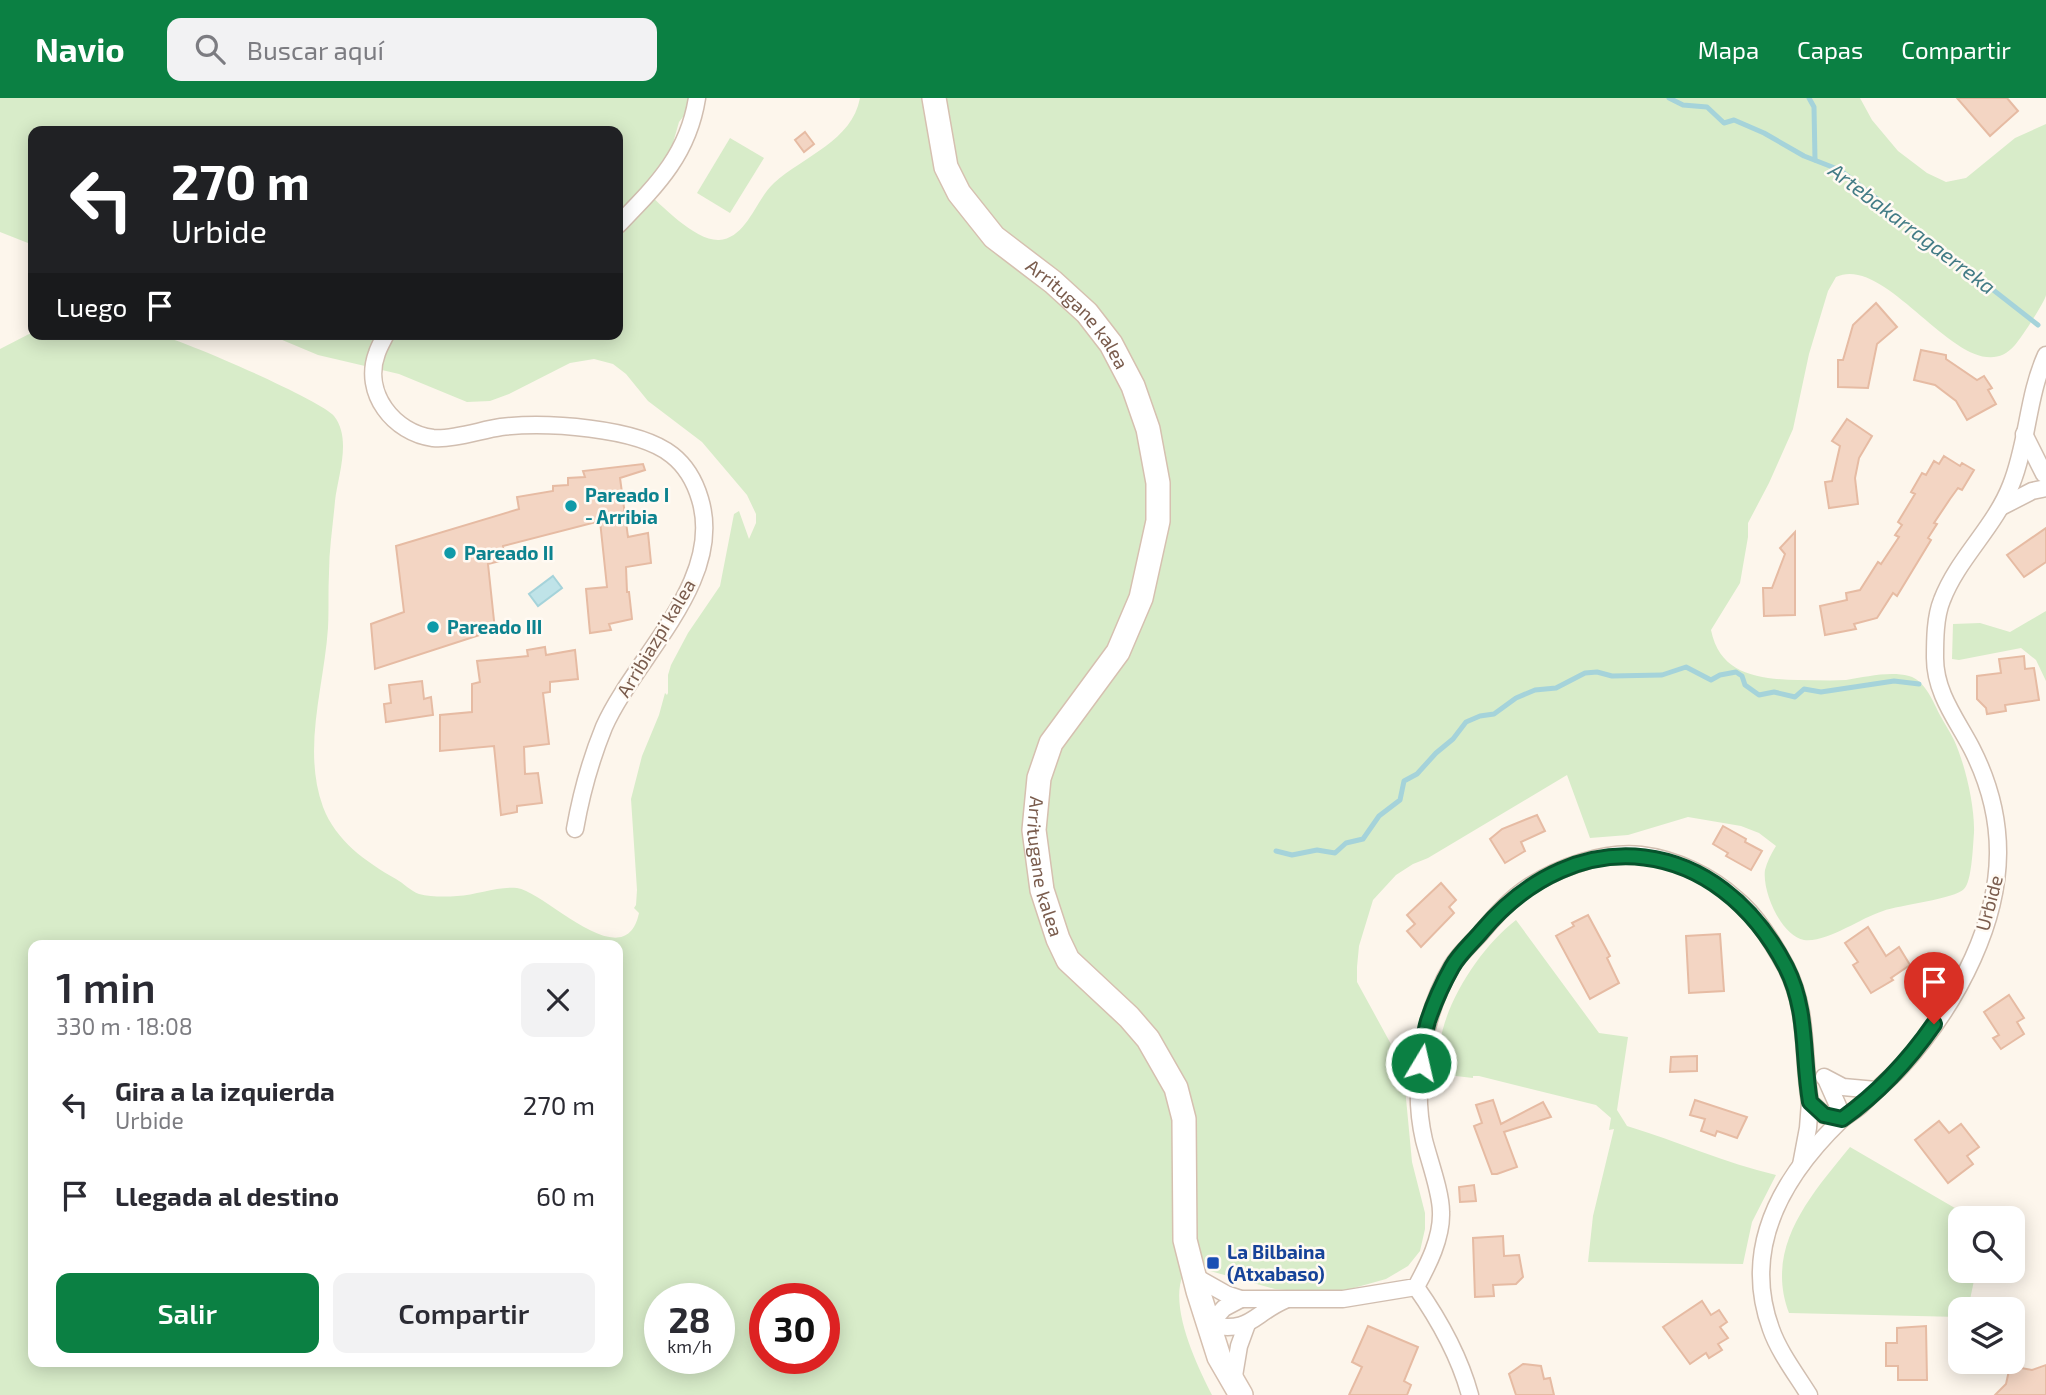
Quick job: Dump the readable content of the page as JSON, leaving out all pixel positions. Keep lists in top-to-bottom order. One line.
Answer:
{"streets":{"street":["Arritugane kalea","Arribiazpi kalea","Urbide"]},"water":["Artebakarragaerreka"],"places":{"other":["Pareado I - Arribia","Pareado II","Pareado III"],"transit":["La Bilbaina (Atxabaso)"]},"page":{"header":"Navio","search":"Buscar aquí","nav":["Mapa","Capas","Compartir"],"turn":["270 m","Urbide"],"then":"Luego","heading":["1 min","330 m · 18:08"],"list":[{"name":"Gira a la izquierda","note":"Urbide","value":"270 m"},{"name":"Llegada al destino","value":"60 m"}],"buttons":["Salir","Compartir"],"speed":"28 km/h","limit":"30"}}
